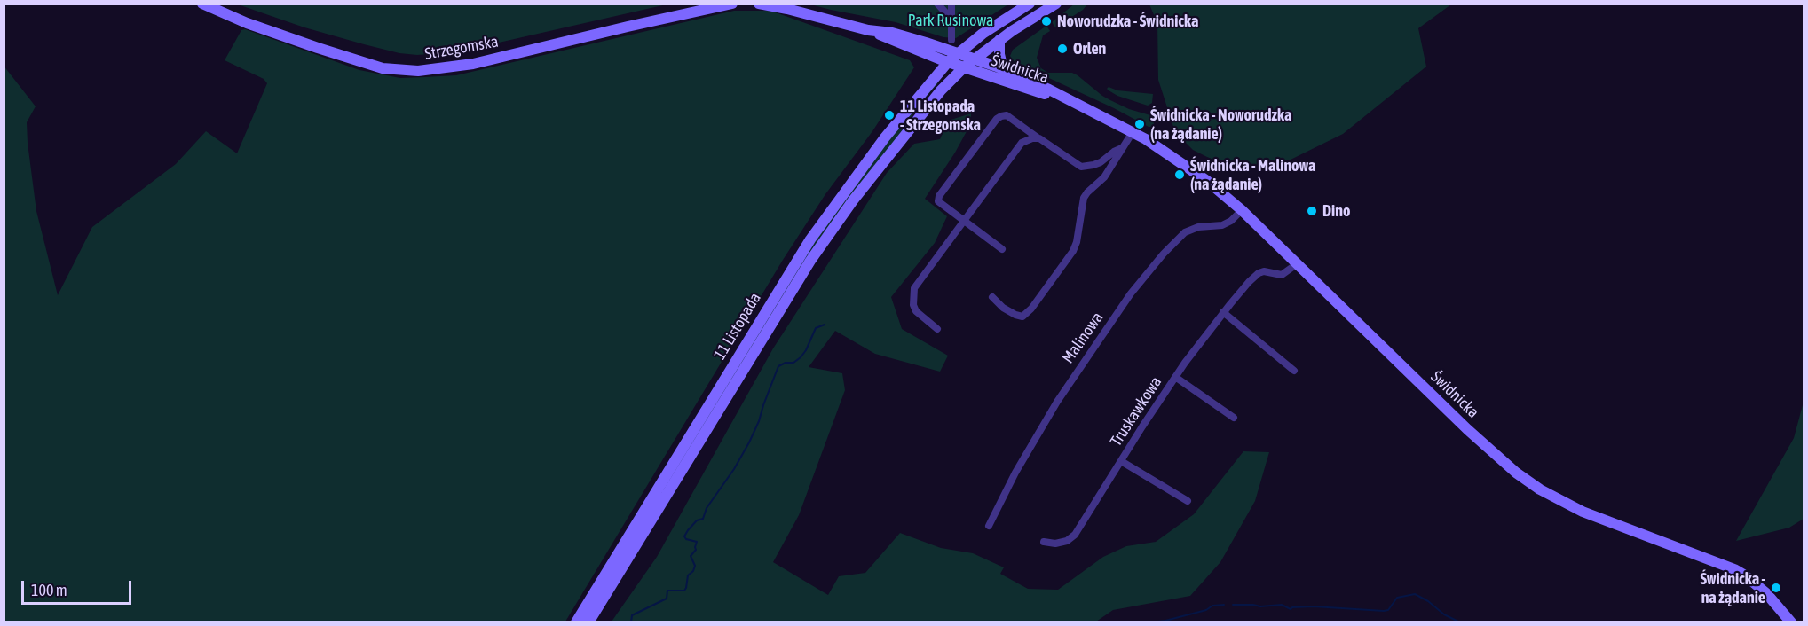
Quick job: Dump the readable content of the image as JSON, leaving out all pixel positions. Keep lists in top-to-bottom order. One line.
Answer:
{"streets":{"main road":["Strzegomska","Świdnicka","11 Listopada"],"street":["Malinowa","Truskawkowa"]},"crossings":[["Świdnicka","11 Listopada"],["Świdnicka","Malinowa"],["Świdnicka","Truskawkowa"]],"parks":["Park Rusinowa"],"places":["Noworudzka - Świdnicka","Orlen","11 Listopada - Strzegomska","Świdnicka - Noworudzka (na żądanie)","Świdnicka - Malinowa (na żądanie)","Dino","Świdnicka - na żądanie"],"scale_bar":"100 m"}
